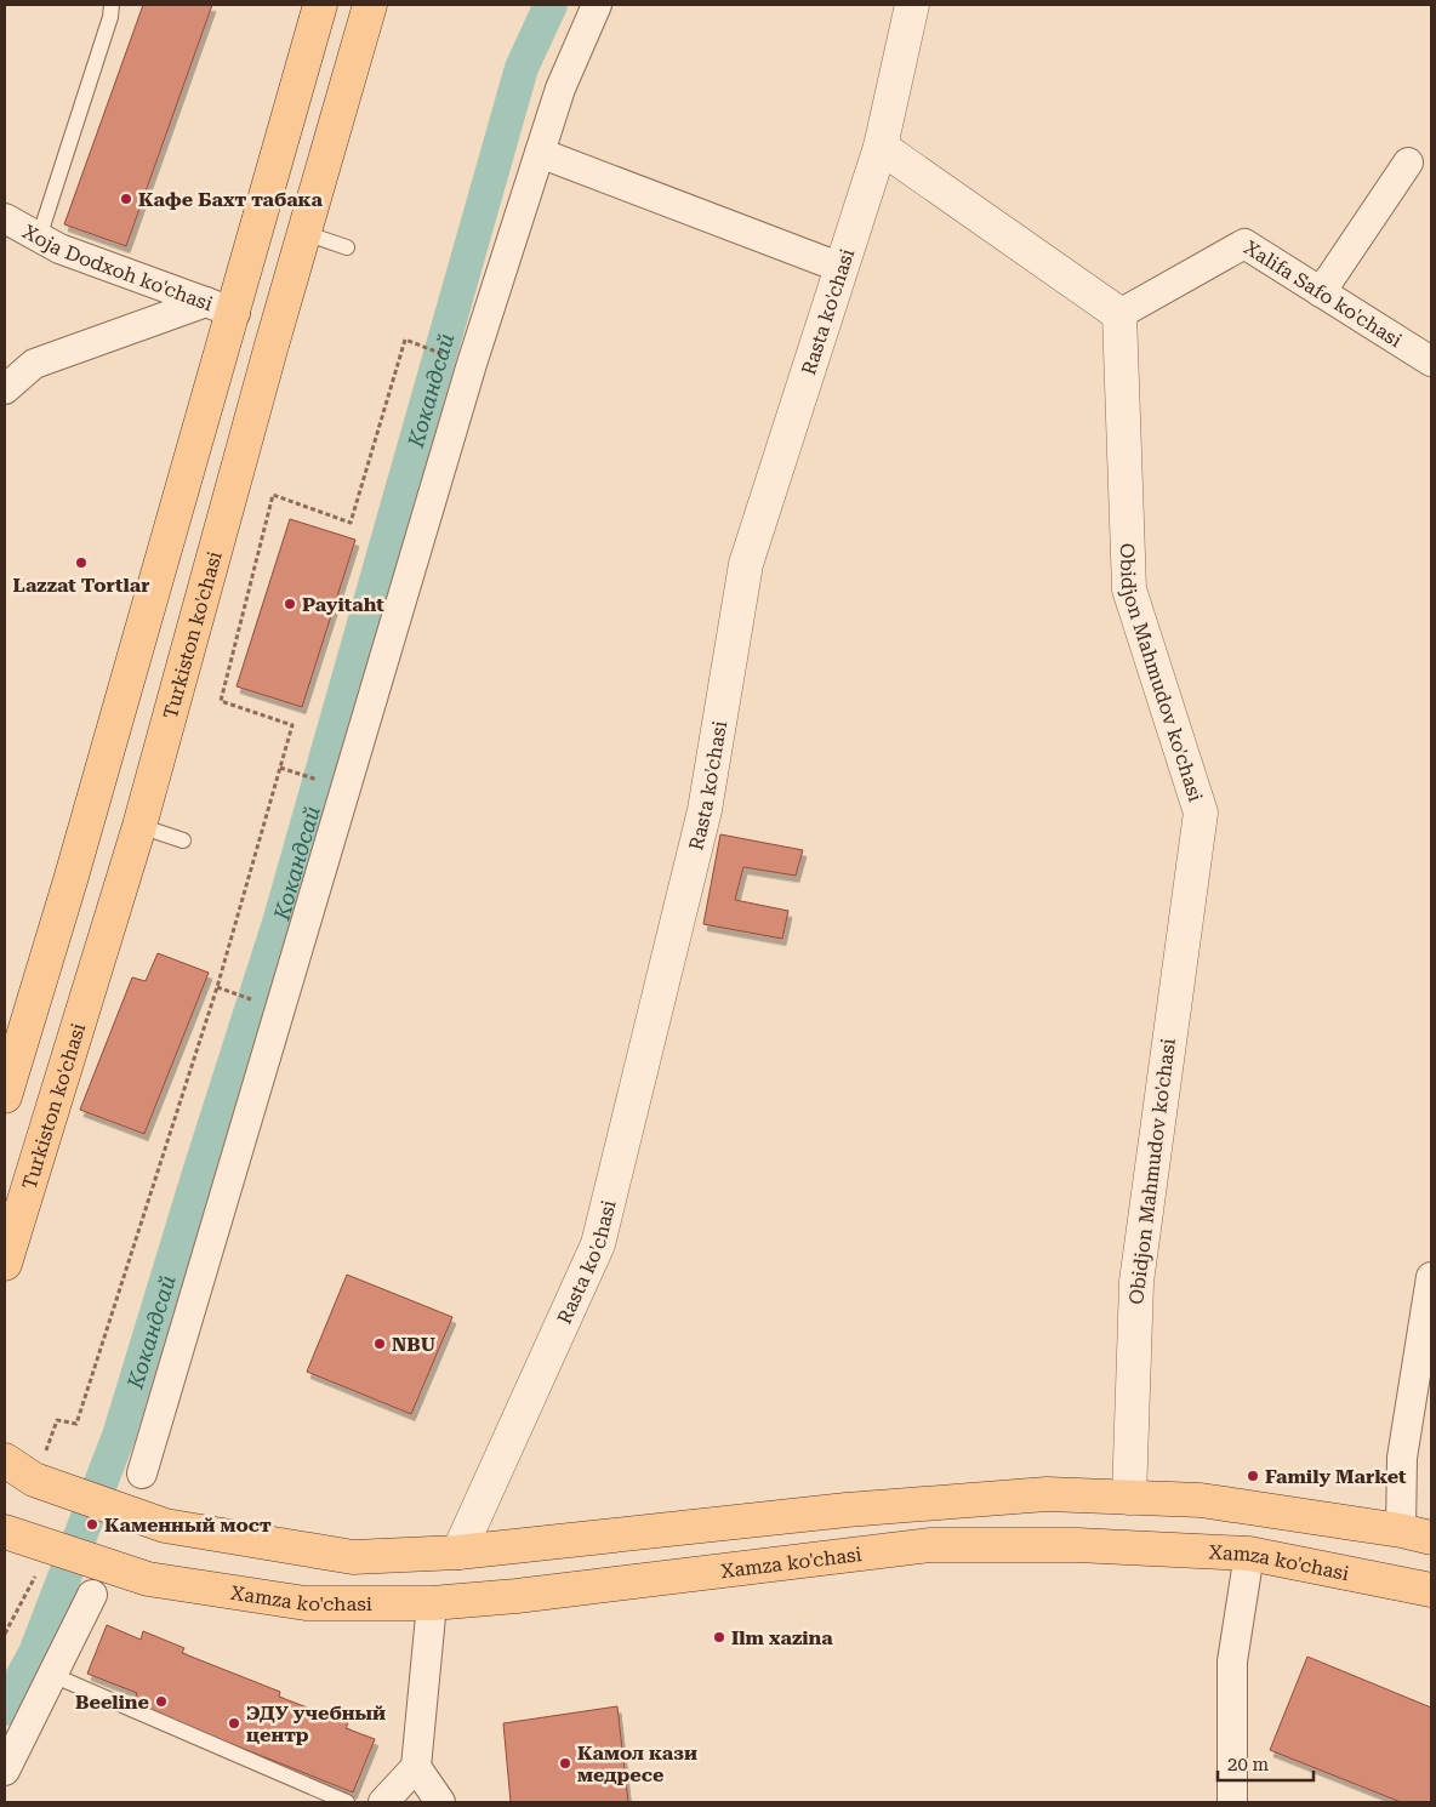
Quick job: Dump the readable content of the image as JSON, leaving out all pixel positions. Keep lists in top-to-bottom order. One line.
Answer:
{"streets":{"main road":["Turkiston ko'chasi","Xamza ko'chasi"],"street":["Xoja Dodxoh ko'chasi","Xalifa Safo ko'chasi","Rasta ko'chasi","Obidjon Mahmudov ko'chasi"]},"crossings":[["Xalifa Safo ko'chasi","Obidjon Mahmudov ko'chasi"]],"water":["Кокандсай"],"places":["Кафе Бахт табака","Lazzat Tortlar","Payitaht","NBU","Family Market","Каменный мост","Ilm xazina","Beeline","ЭДУ учебный центр","Камол кази медресе"],"scale_bar":"20 m"}
